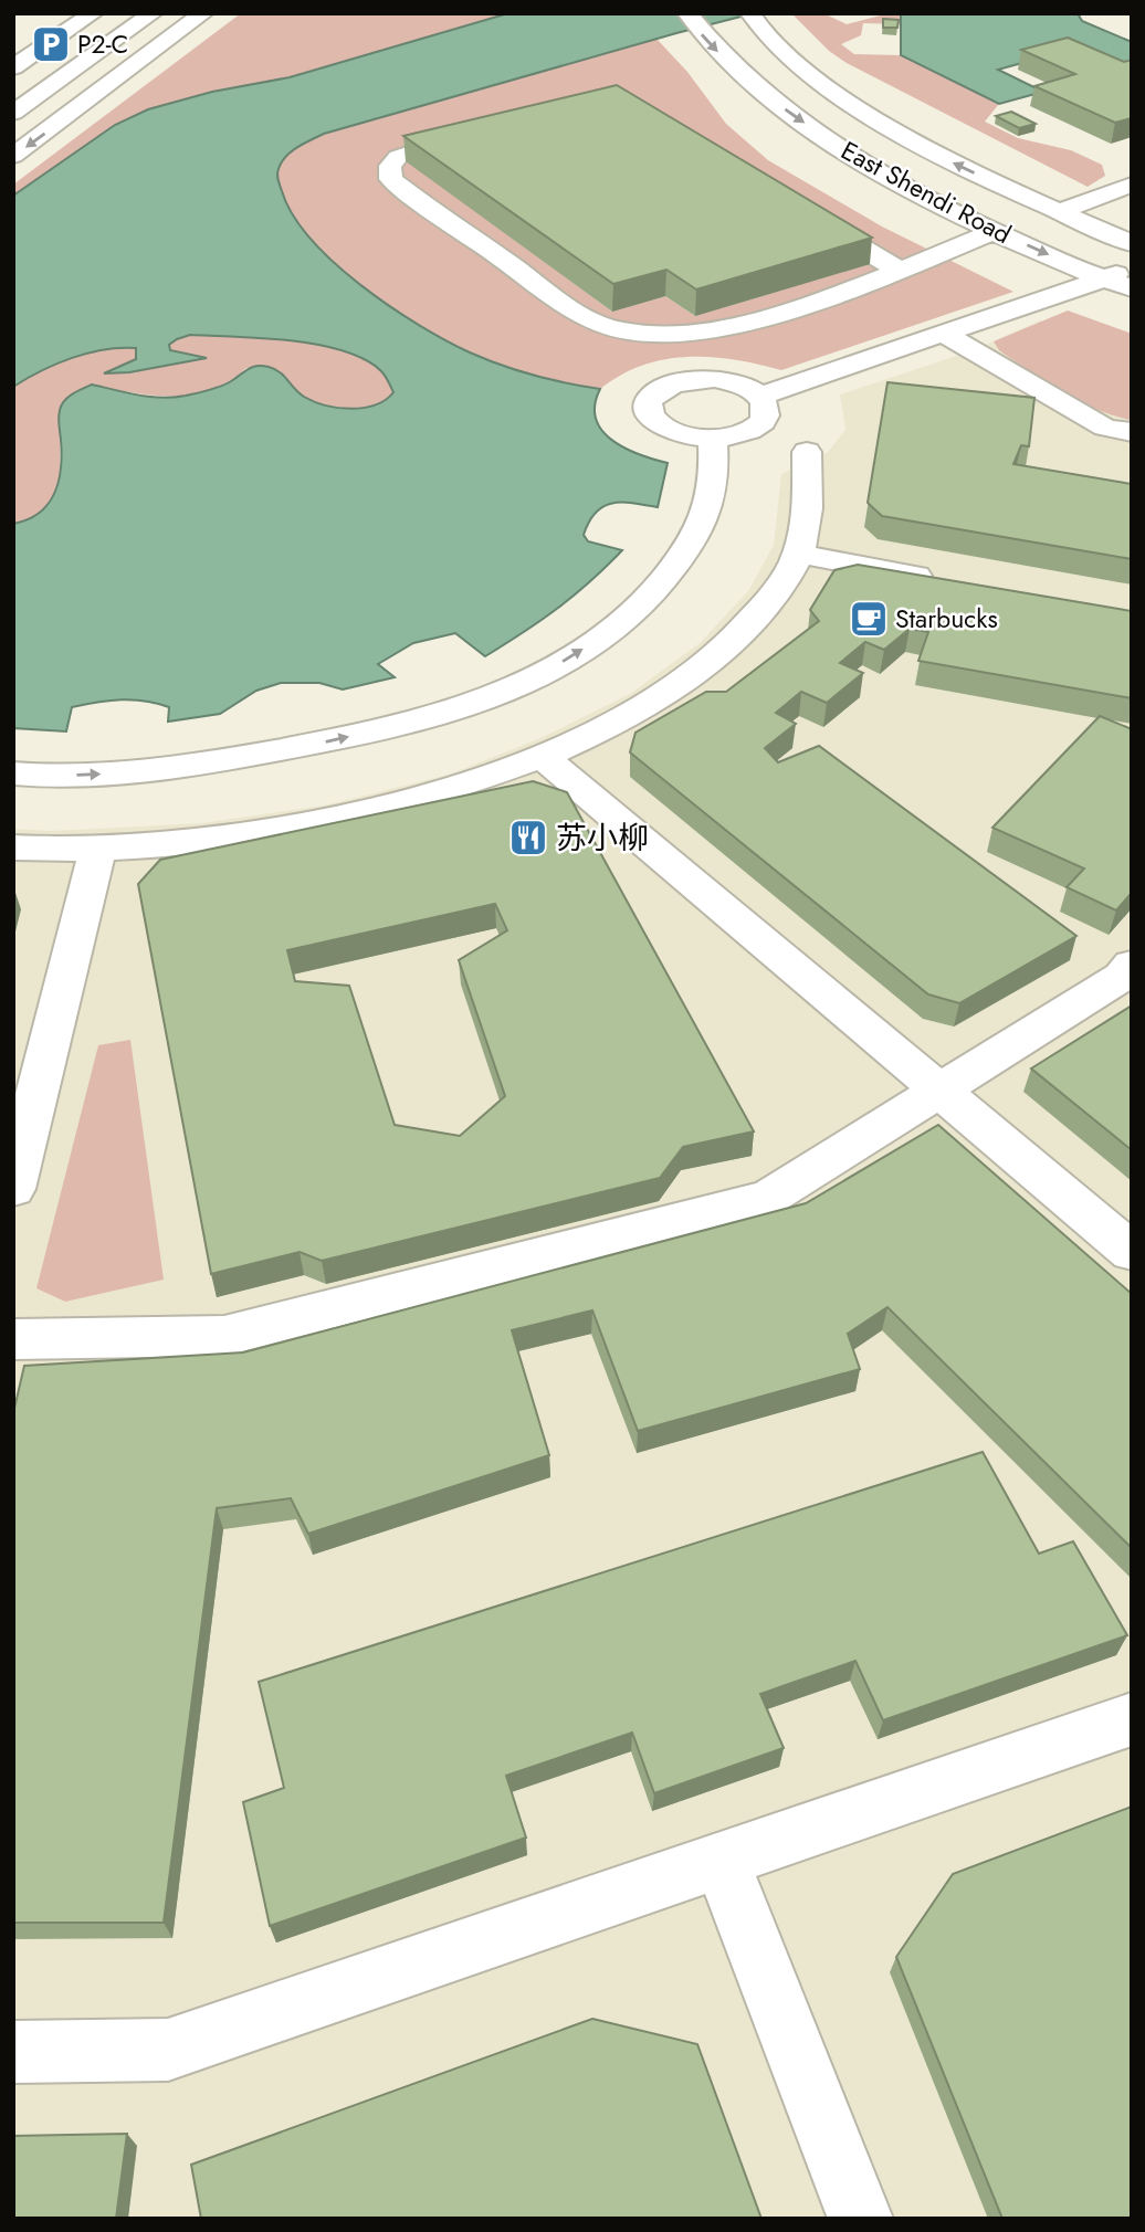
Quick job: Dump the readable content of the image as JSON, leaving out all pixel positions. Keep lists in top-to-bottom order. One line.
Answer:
{"streets":{"street":["East Shendi Road"]},"places":{"parking":["P2-C"],"cafe":["Starbucks"],"restaurant":["苏小柳"]}}
